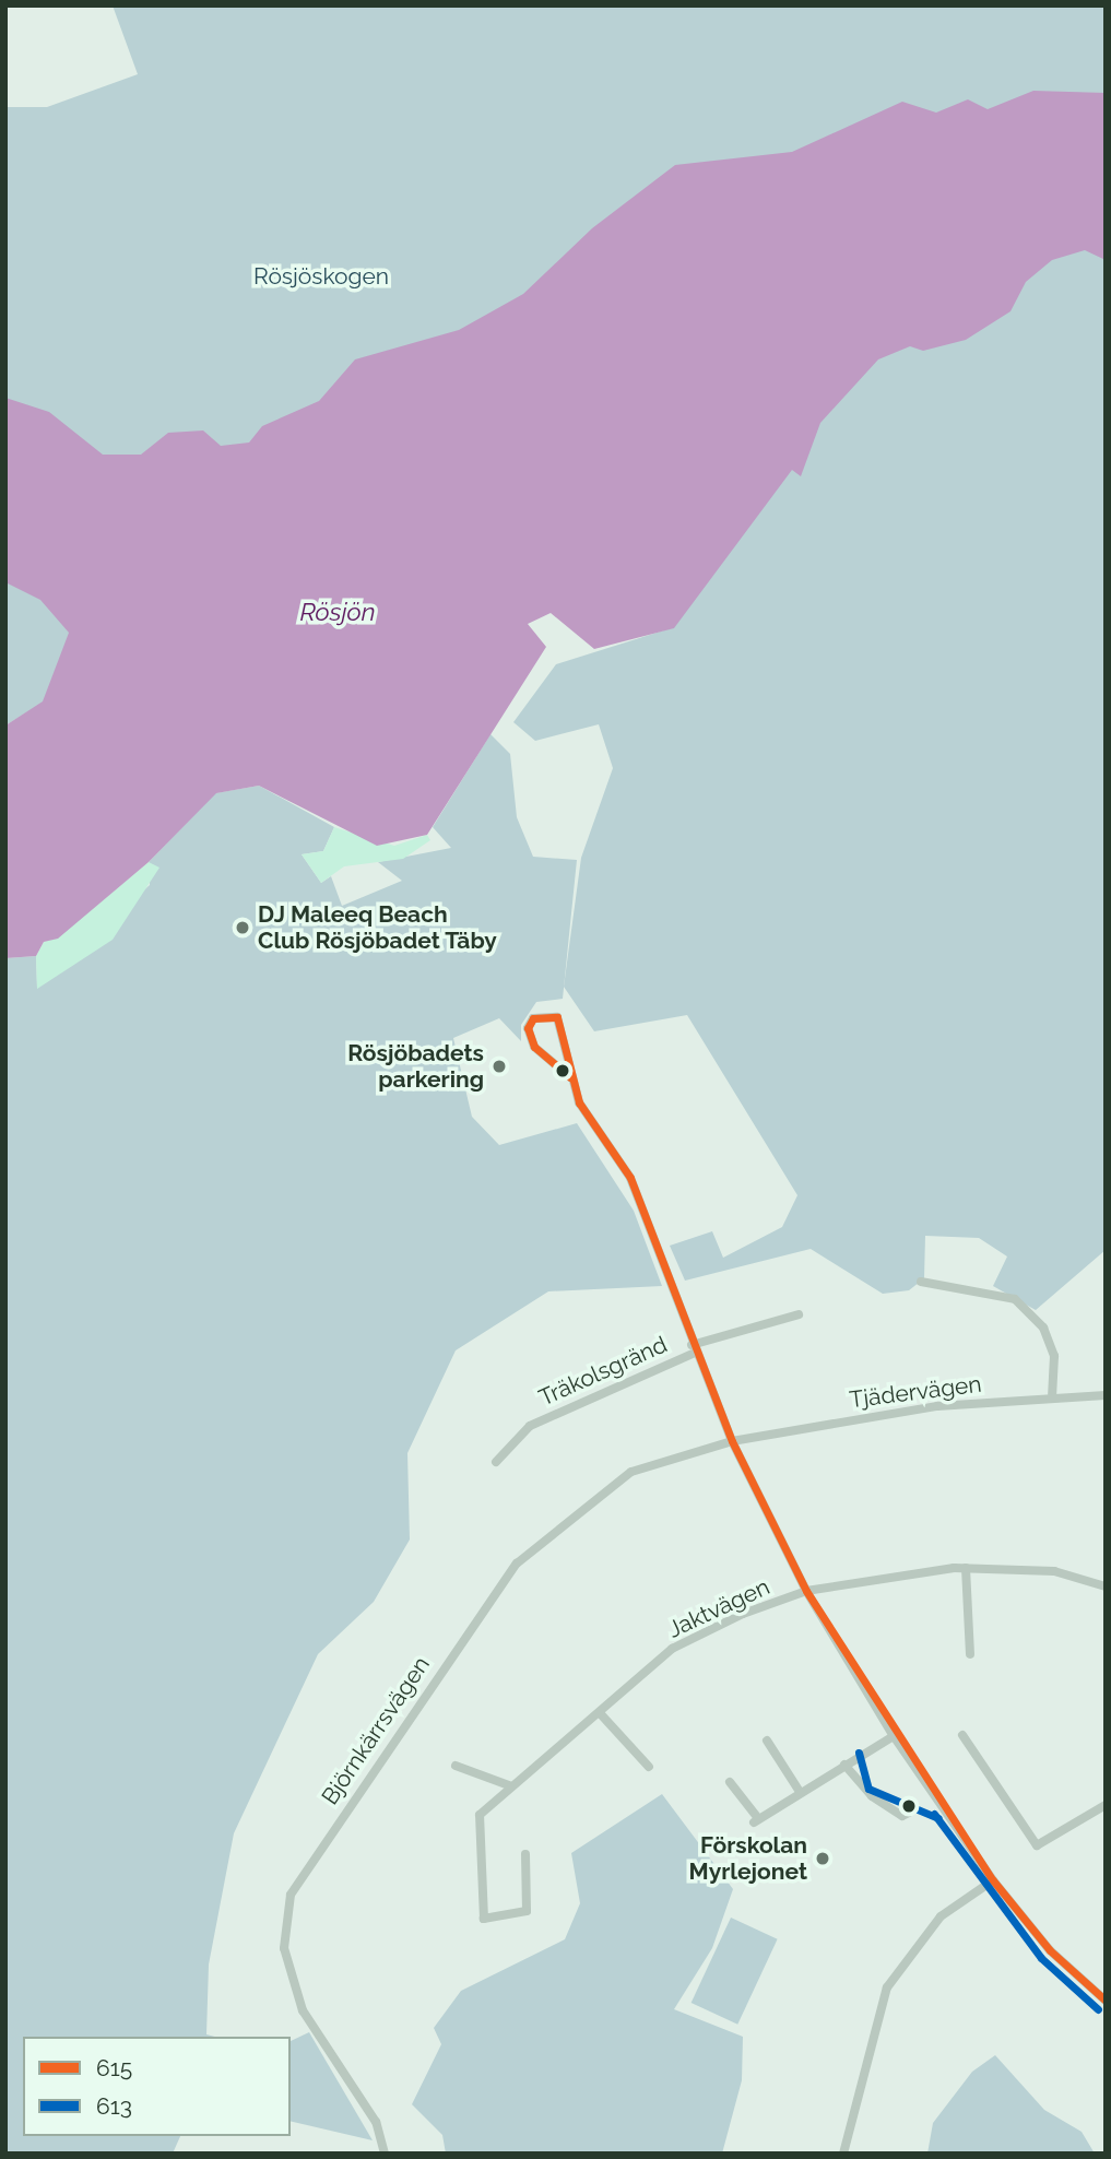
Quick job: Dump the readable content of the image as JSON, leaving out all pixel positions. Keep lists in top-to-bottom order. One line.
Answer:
{"streets":{"street":["Träkolsgränd","Tjädervägen","Jaktvägen","Björnkärrsvägen"]},"crossings":[["Tjädervägen","Björnkärrsvägen"]],"water":["Rösjön"],"parks":["Rösjöskogen"],"places":["DJ Maleeq Beach Club Rösjöbadet Täby","Rösjöbadets parkering","Förskolan Myrlejonet"],"lines":["transit line 615","transit line 613"],"legend":["615","613"]}
